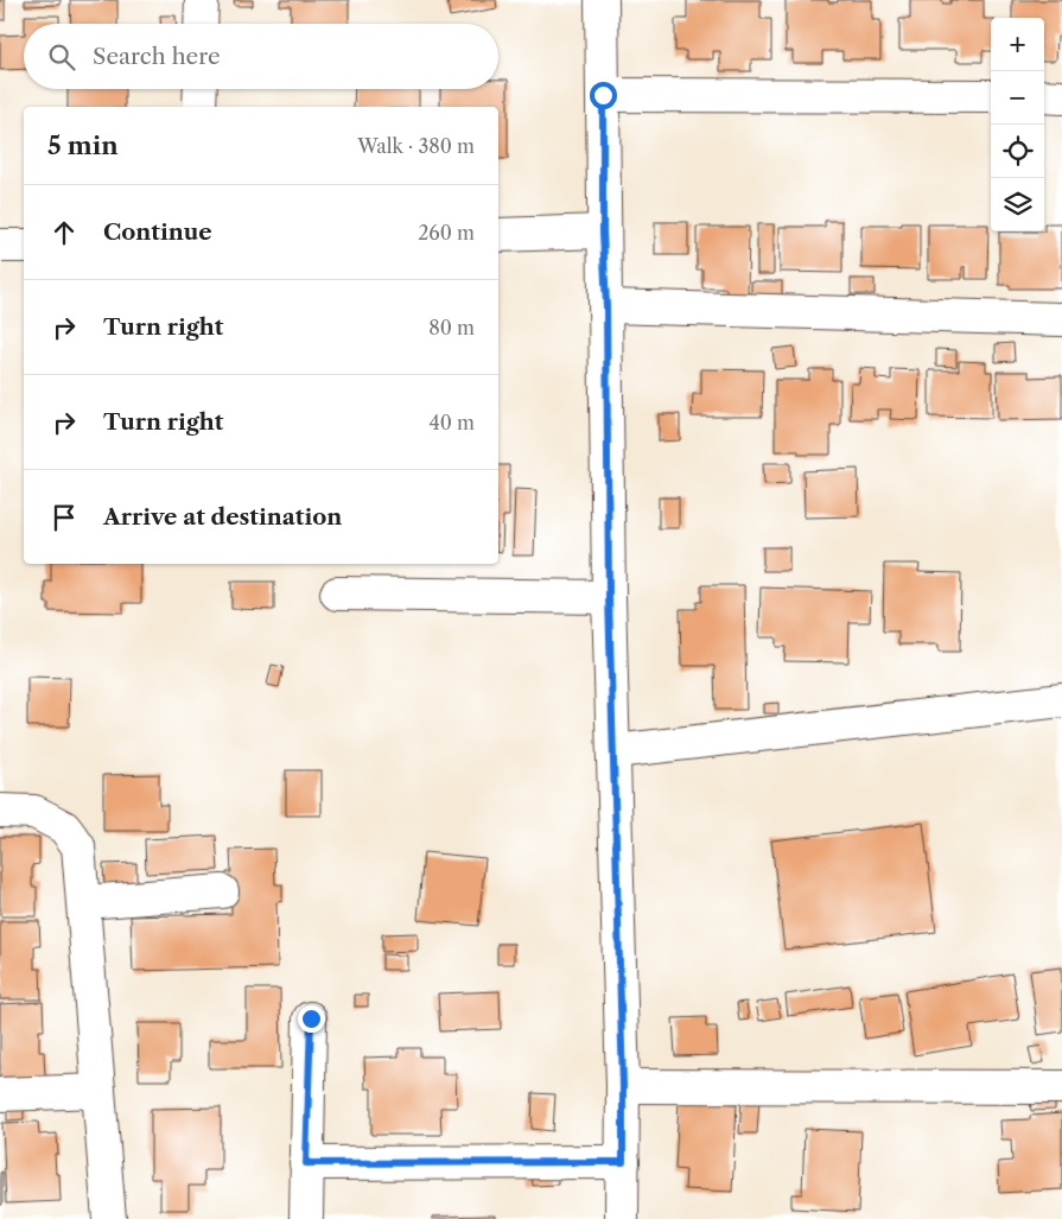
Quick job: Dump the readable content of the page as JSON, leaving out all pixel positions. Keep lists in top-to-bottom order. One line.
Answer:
{"page":{"map_buttons":["+","−"],"search":"Search here","heading":["5 min","Walk · 380 m"],"list":[["Continue","260 m"],["Turn right","80 m"],["Turn right","40 m"],"Arrive at destination"]}}
